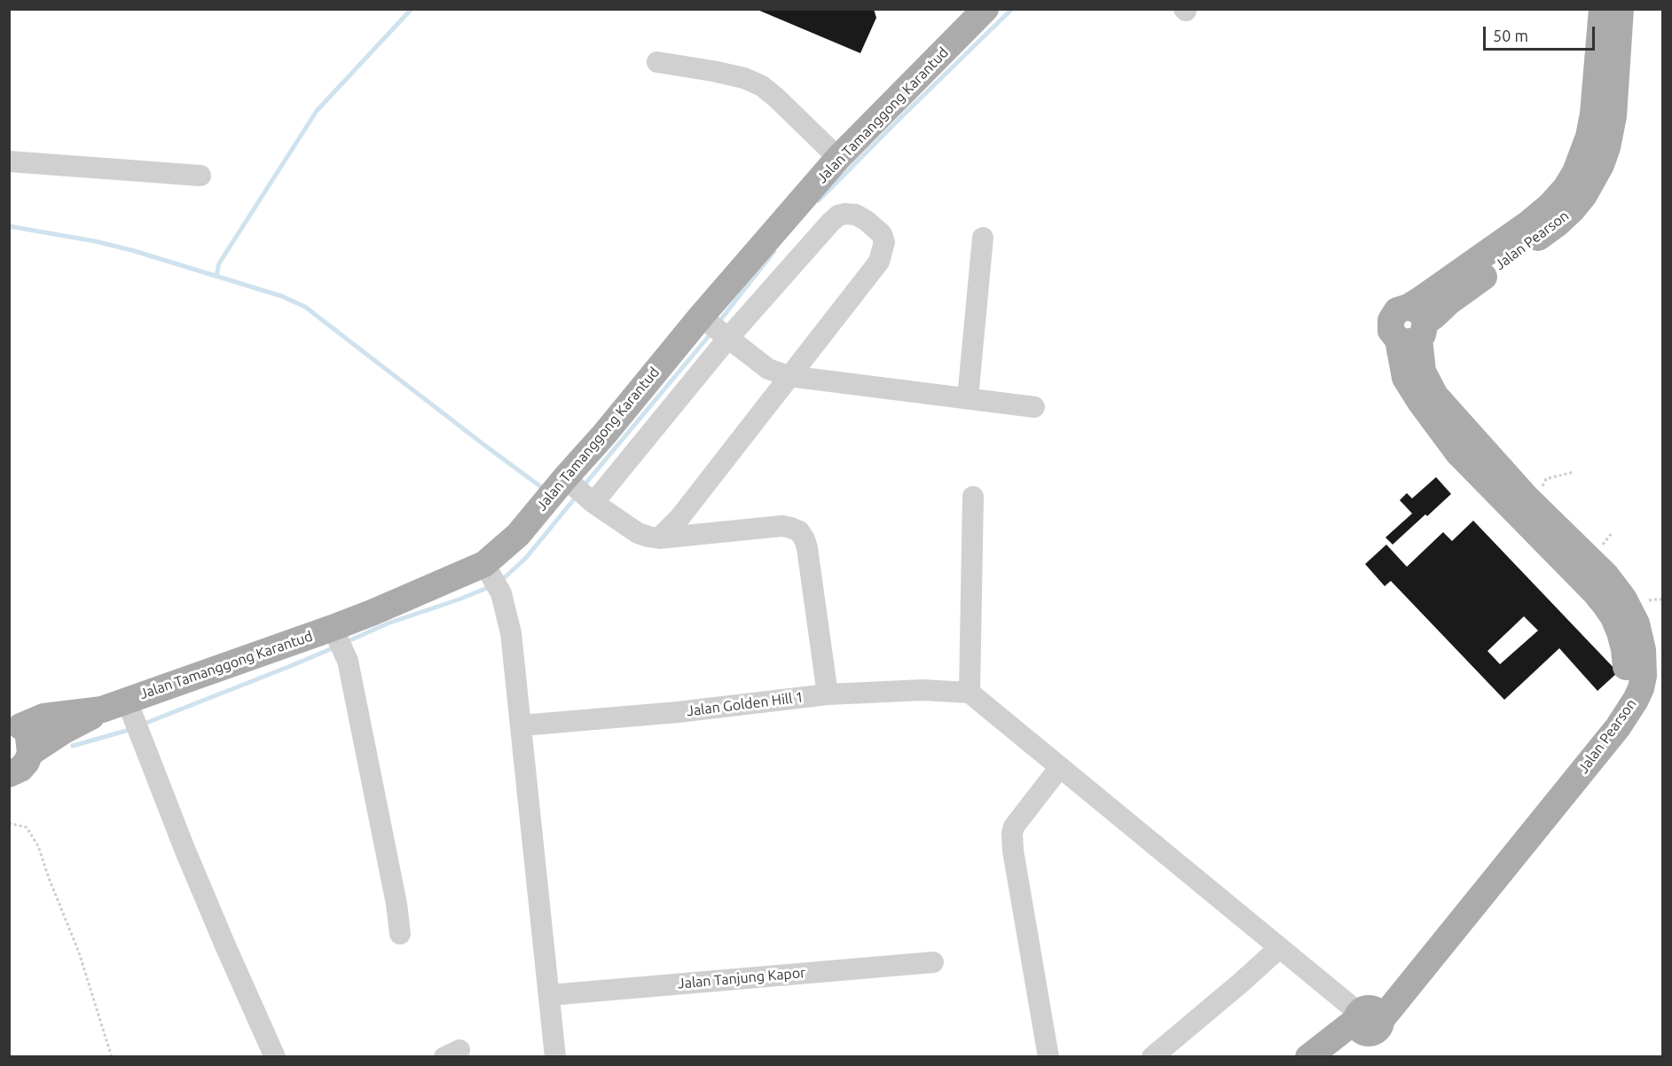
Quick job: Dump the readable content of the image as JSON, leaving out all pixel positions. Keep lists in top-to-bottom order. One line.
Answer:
{"streets":{"main road":["Jalan Tamanggong Karantud","Jalan Pearson"],"street":["Jalan Golden Hill 1","Jalan Tanjung Kapor"]},"scale_bar":"50 m"}
